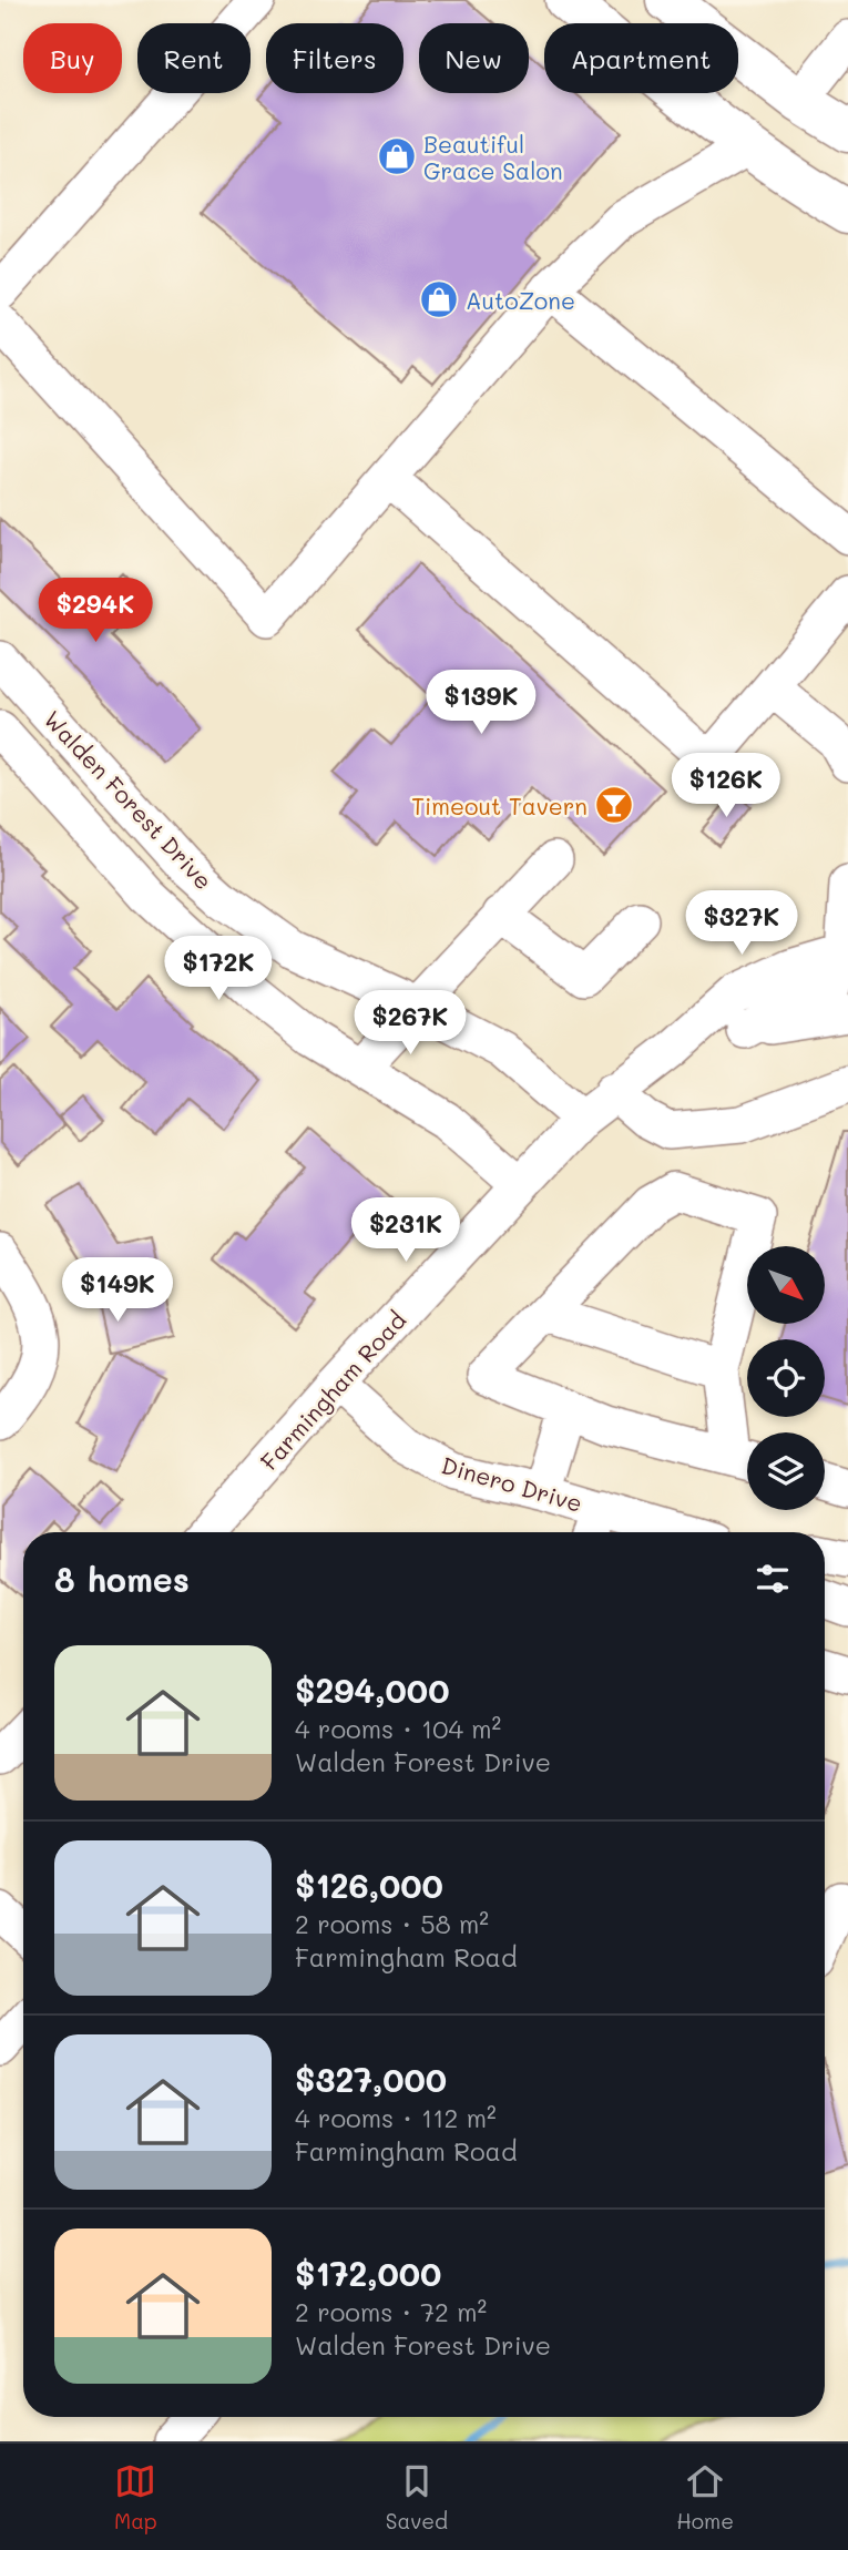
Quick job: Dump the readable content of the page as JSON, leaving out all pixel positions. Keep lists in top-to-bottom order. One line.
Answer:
{"streets":{"street":["Walden Forest Drive","Farmingham Road","Dinero Drive"]},"crossings":[["Walden Forest Drive","Farmingham Road"],["Farmingham Road","Dinero Drive"]],"places":{"shop":["Beautiful Grace Salon","AutoZone"],"bar":["Timeout Tavern"]},"north":"bottom right","page":{"chip":["Buy","Rent","Filters","New","Apartment"],"price":["$294K","$139K","$126K","$327K","$172K","$267K","$231K","$149K"],"heading":"8 homes","list":[{"name":"$294,000","note":"4 rooms · 104 m² · Walden Forest Drive"},{"name":"$126,000","note":"2 rooms · 58 m² · Farmingham Road"},{"name":"$327,000","note":"4 rooms · 112 m² · Farmingham Road"},{"name":"$172,000","note":"2 rooms · 72 m² · Walden Forest Drive"}],"tabs":["Map","Saved","Home"]}}
